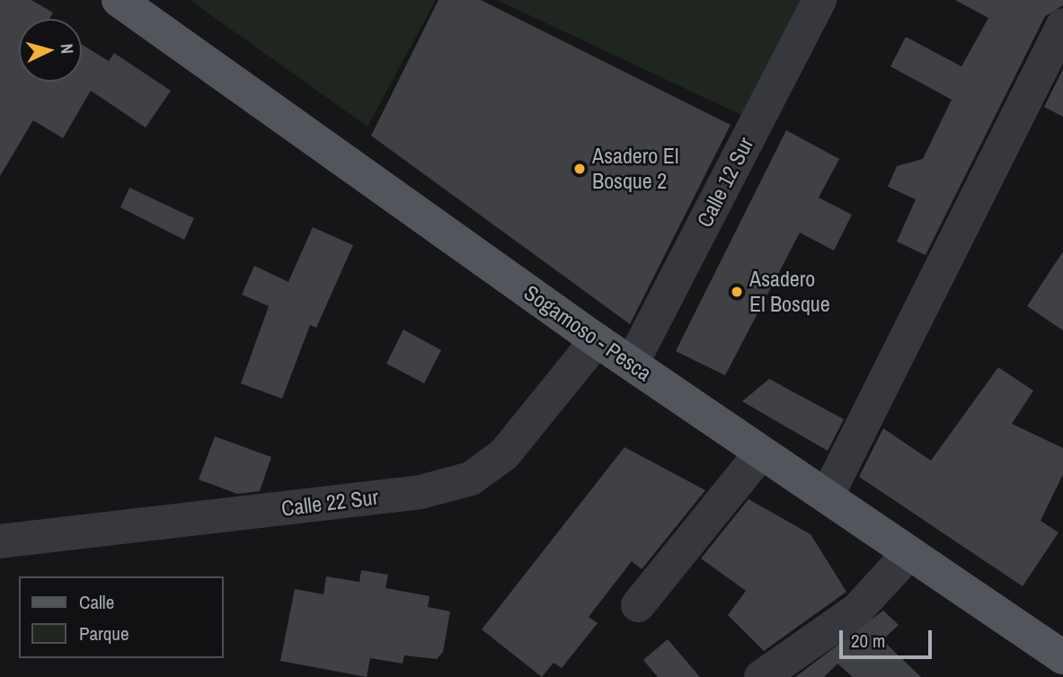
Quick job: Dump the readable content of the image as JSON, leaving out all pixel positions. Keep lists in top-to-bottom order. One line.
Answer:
{"streets":{"main road":["Sogamoso - Pesca"],"street":["Calle 12 Sur","Calle 22 Sur"]},"crossings":[["Calle 12 Sur","Sogamoso - Pesca"],["Sogamoso - Pesca","Calle 22 Sur"]],"places":["Asadero El Bosque 2","Asadero El Bosque"],"legend":["Calle","Parque"],"scale_bar":"20 m","north":"right"}
